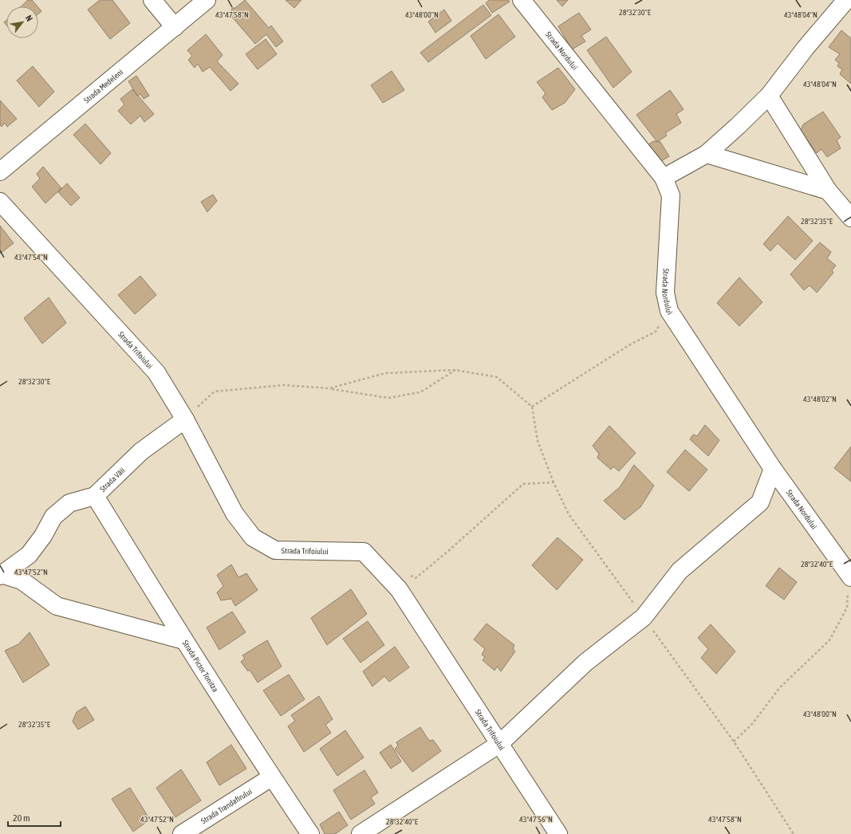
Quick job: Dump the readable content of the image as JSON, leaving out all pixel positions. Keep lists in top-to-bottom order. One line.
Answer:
{"streets":{"street":["Strada Nordului","Strada Medeleni","Strada Trifoiului","Strada Văii","Strada Pictor Tonitza","Strada Trandafirului"]},"crossings":[["Strada Trifoiului","Strada Văii"],["Strada Văii","Strada Pictor Tonitza"],["Strada Pictor Tonitza","Strada Trandafirului"]],"scale_bar":"20 m","north":"top right","coordinates":["28°32'30\"E","43°47'58\"N","43°48'00\"N","43°48'04\"N","28°32'35\"E","43°47'54\"N","43°48'02\"N","28°32'40\"E","43°47'52\"N","43°47'56\"N"]}
